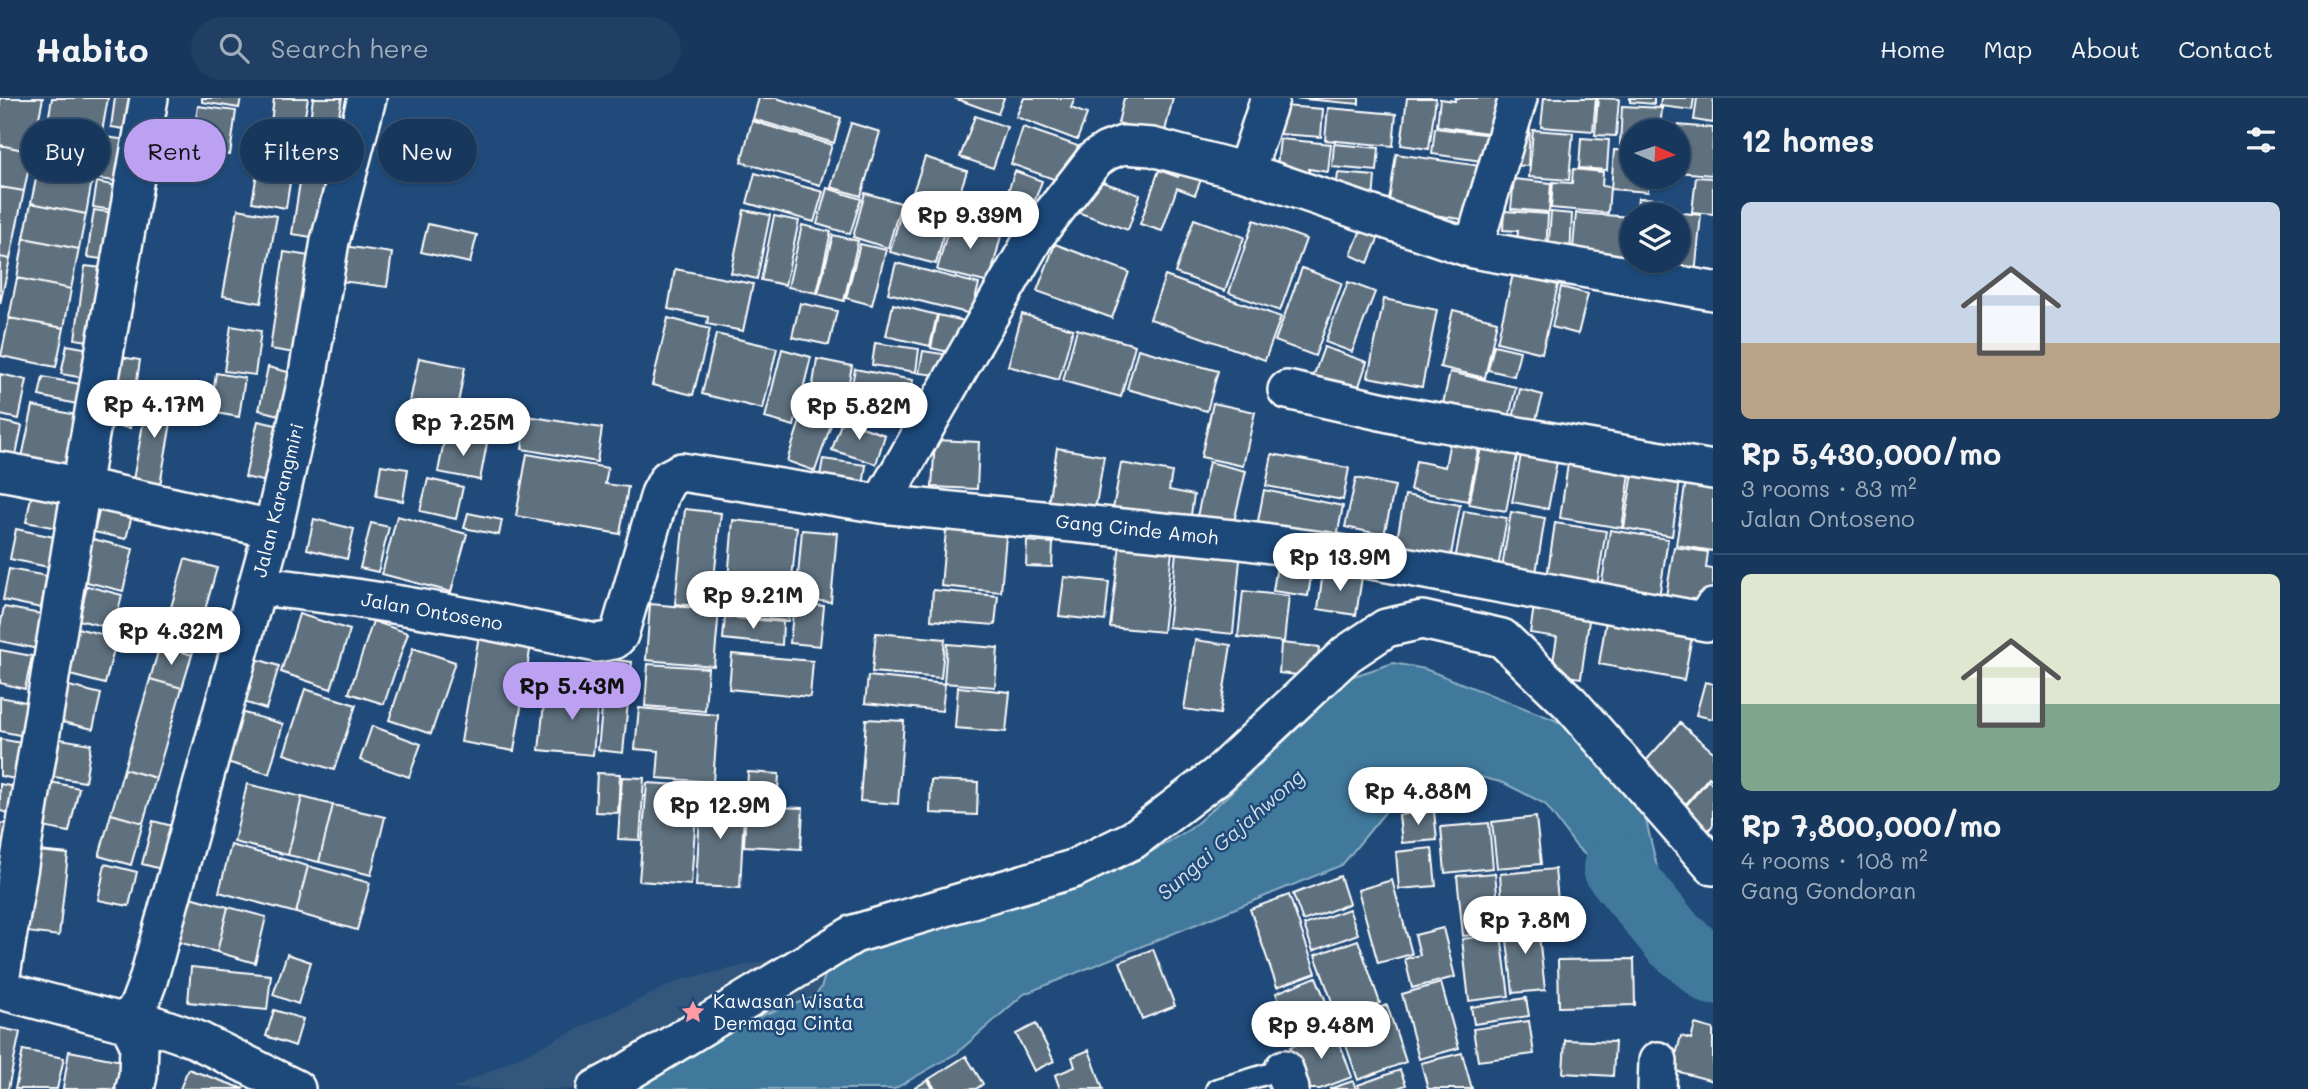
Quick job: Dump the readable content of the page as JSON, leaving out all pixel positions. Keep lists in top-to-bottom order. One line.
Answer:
{"streets":{"street":["Jalan Karangmiri","Gang Cinde Amoh","Jalan Ontoseno"]},"crossings":[["Jalan Karangmiri","Jalan Ontoseno"],["Gang Cinde Amoh","Jalan Ontoseno"]],"water":["Sungai Gajahwong"],"places":{"place":["Kawasan Wisata Dermaga Cinta"]},"north":"right","page":{"header":"Habito","search":"Search here","nav":["Home","Map","About","Contact"],"heading":"12 homes","chip":["Buy","Rent","Filters","New"],"list":[{"name":"Rp 5,430,000/mo","note":"3 rooms · 83 m² · Jalan Ontoseno"},{"name":"Rp 7,800,000/mo","note":"4 rooms · 108 m² · Gang Gondoran"}],"price":["Rp 9.39M","Rp 4.17M","Rp 5.82M","Rp 7.25M","Rp 13.9M","Rp 9.21M","Rp 4.32M","Rp 5.43M","Rp 4.88M","Rp 12.9M","Rp 7.8M","Rp 9.48M"]}}
